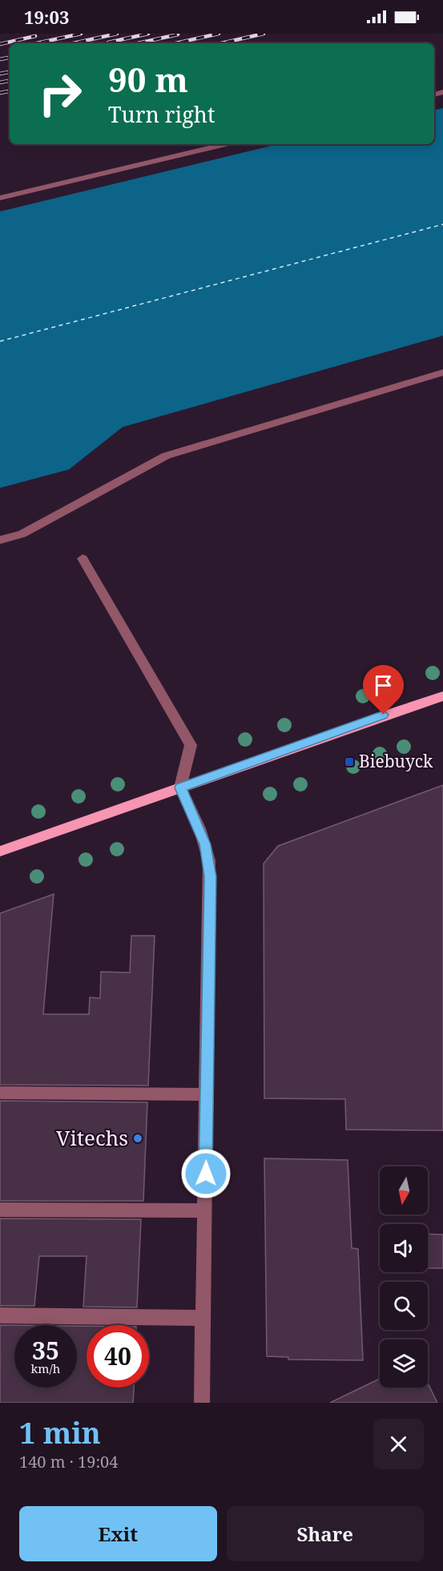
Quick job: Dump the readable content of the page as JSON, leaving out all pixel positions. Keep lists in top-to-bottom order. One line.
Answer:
{"places":{"transit":["Biebuyck"],"other":["Vitechs"]},"north":"bottom","page":{"status":"19:03","turn":["90 m","Turn right"],"speed":"35 km/h","limit":"40","heading":["1 min","140 m · 19:04"],"buttons":["Exit","Share"]}}
